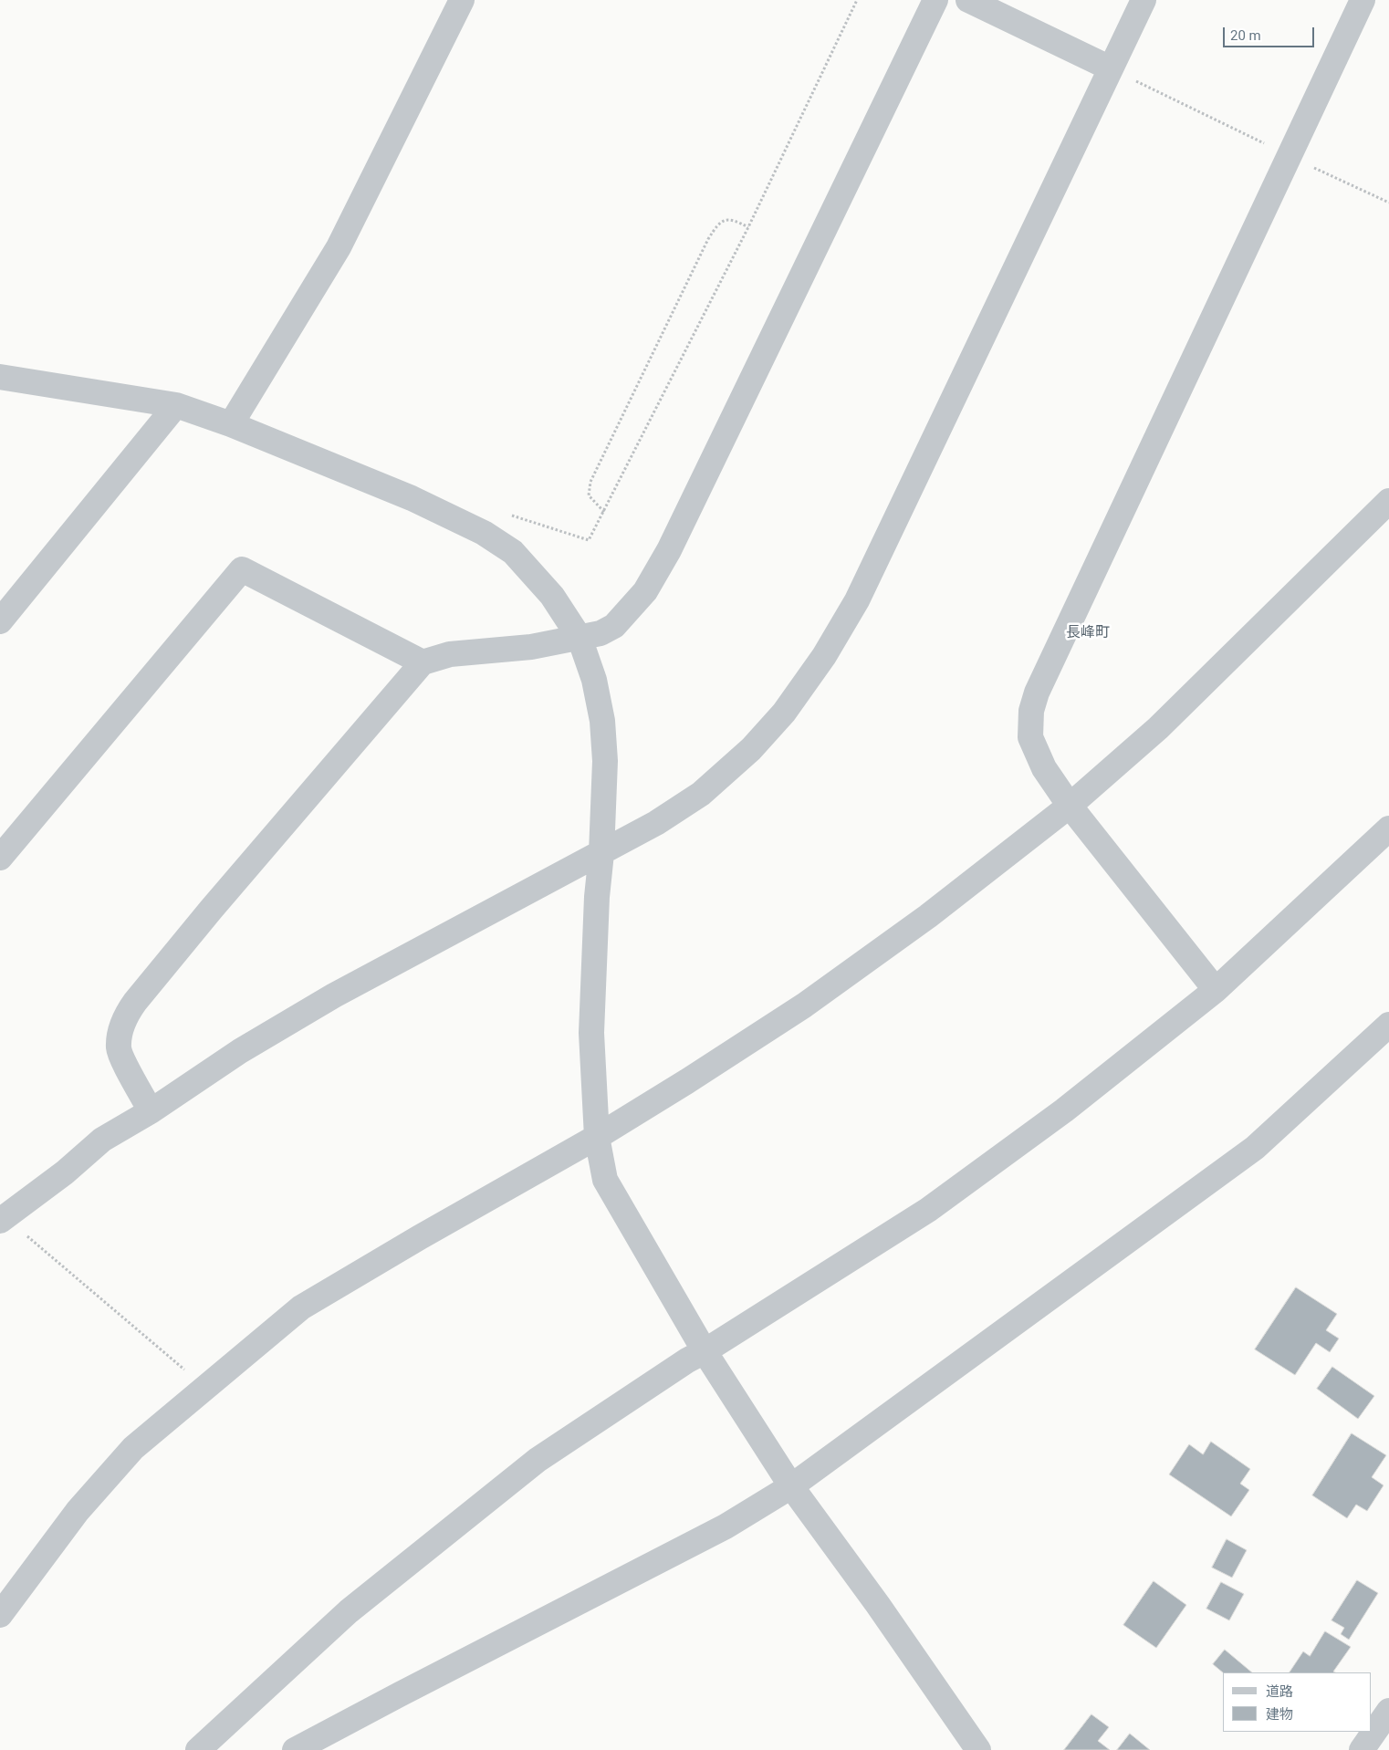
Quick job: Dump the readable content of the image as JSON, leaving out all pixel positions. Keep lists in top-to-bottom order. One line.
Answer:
{"districts":["長峰町"],"legend":["道路","建物"],"scale_bar":"20 m"}
